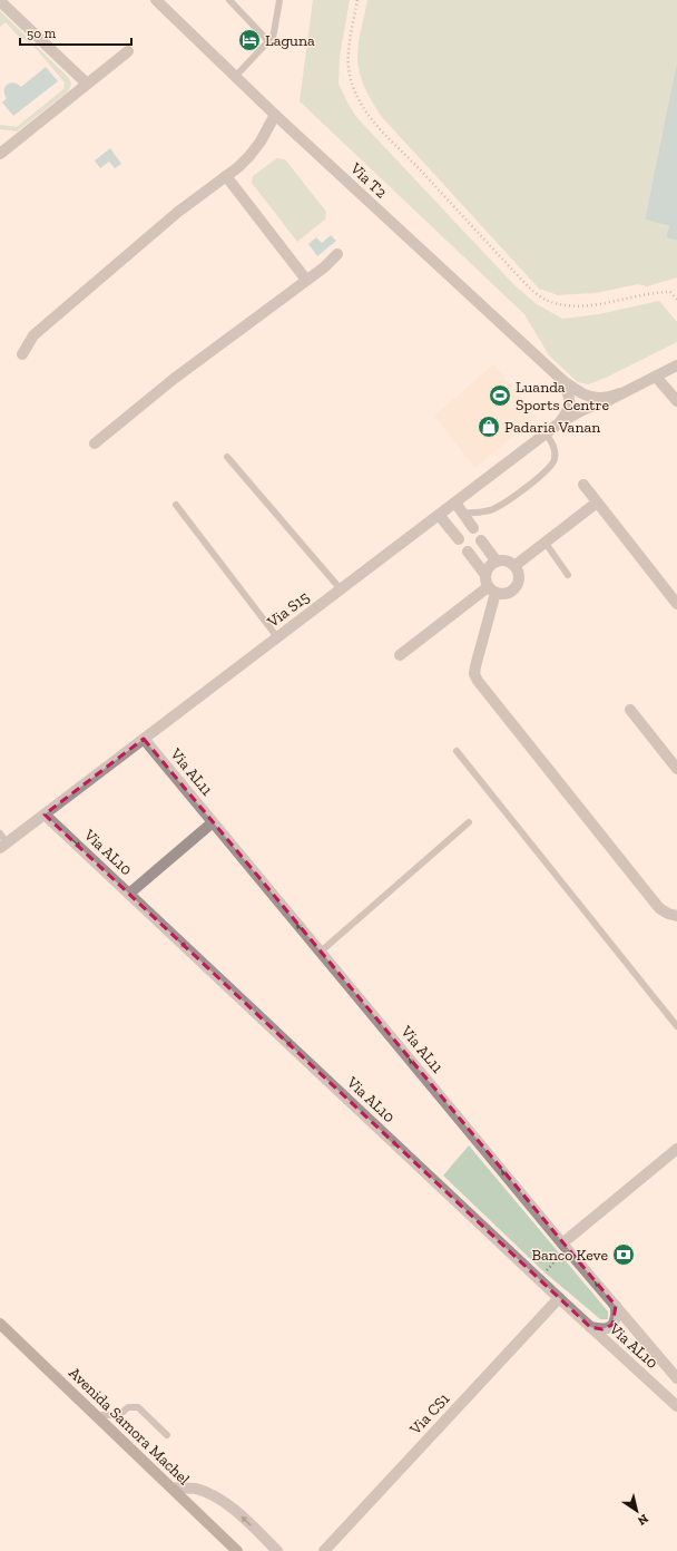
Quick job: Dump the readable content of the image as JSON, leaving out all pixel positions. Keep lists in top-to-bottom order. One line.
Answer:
{"streets":{"main road":["Avenida Samora Machel"],"street":["Via T2","Via S15","Via AL11","Via AL10","Via CS1"]},"crossings":[["Via T2","Via S15"],["Via S15","Via AL11"],["Via S15","Via AL10"],["Via AL10","Via CS1"]],"one_way":["Via AL11","Via AL10"],"places":{"hotel":["Laguna"],"sports":["Luanda Sports Centre"],"shop":["Padaria Vanan"],"bank":["Banco Keve"]},"scale_bar":"50 m","north":"bottom right"}
